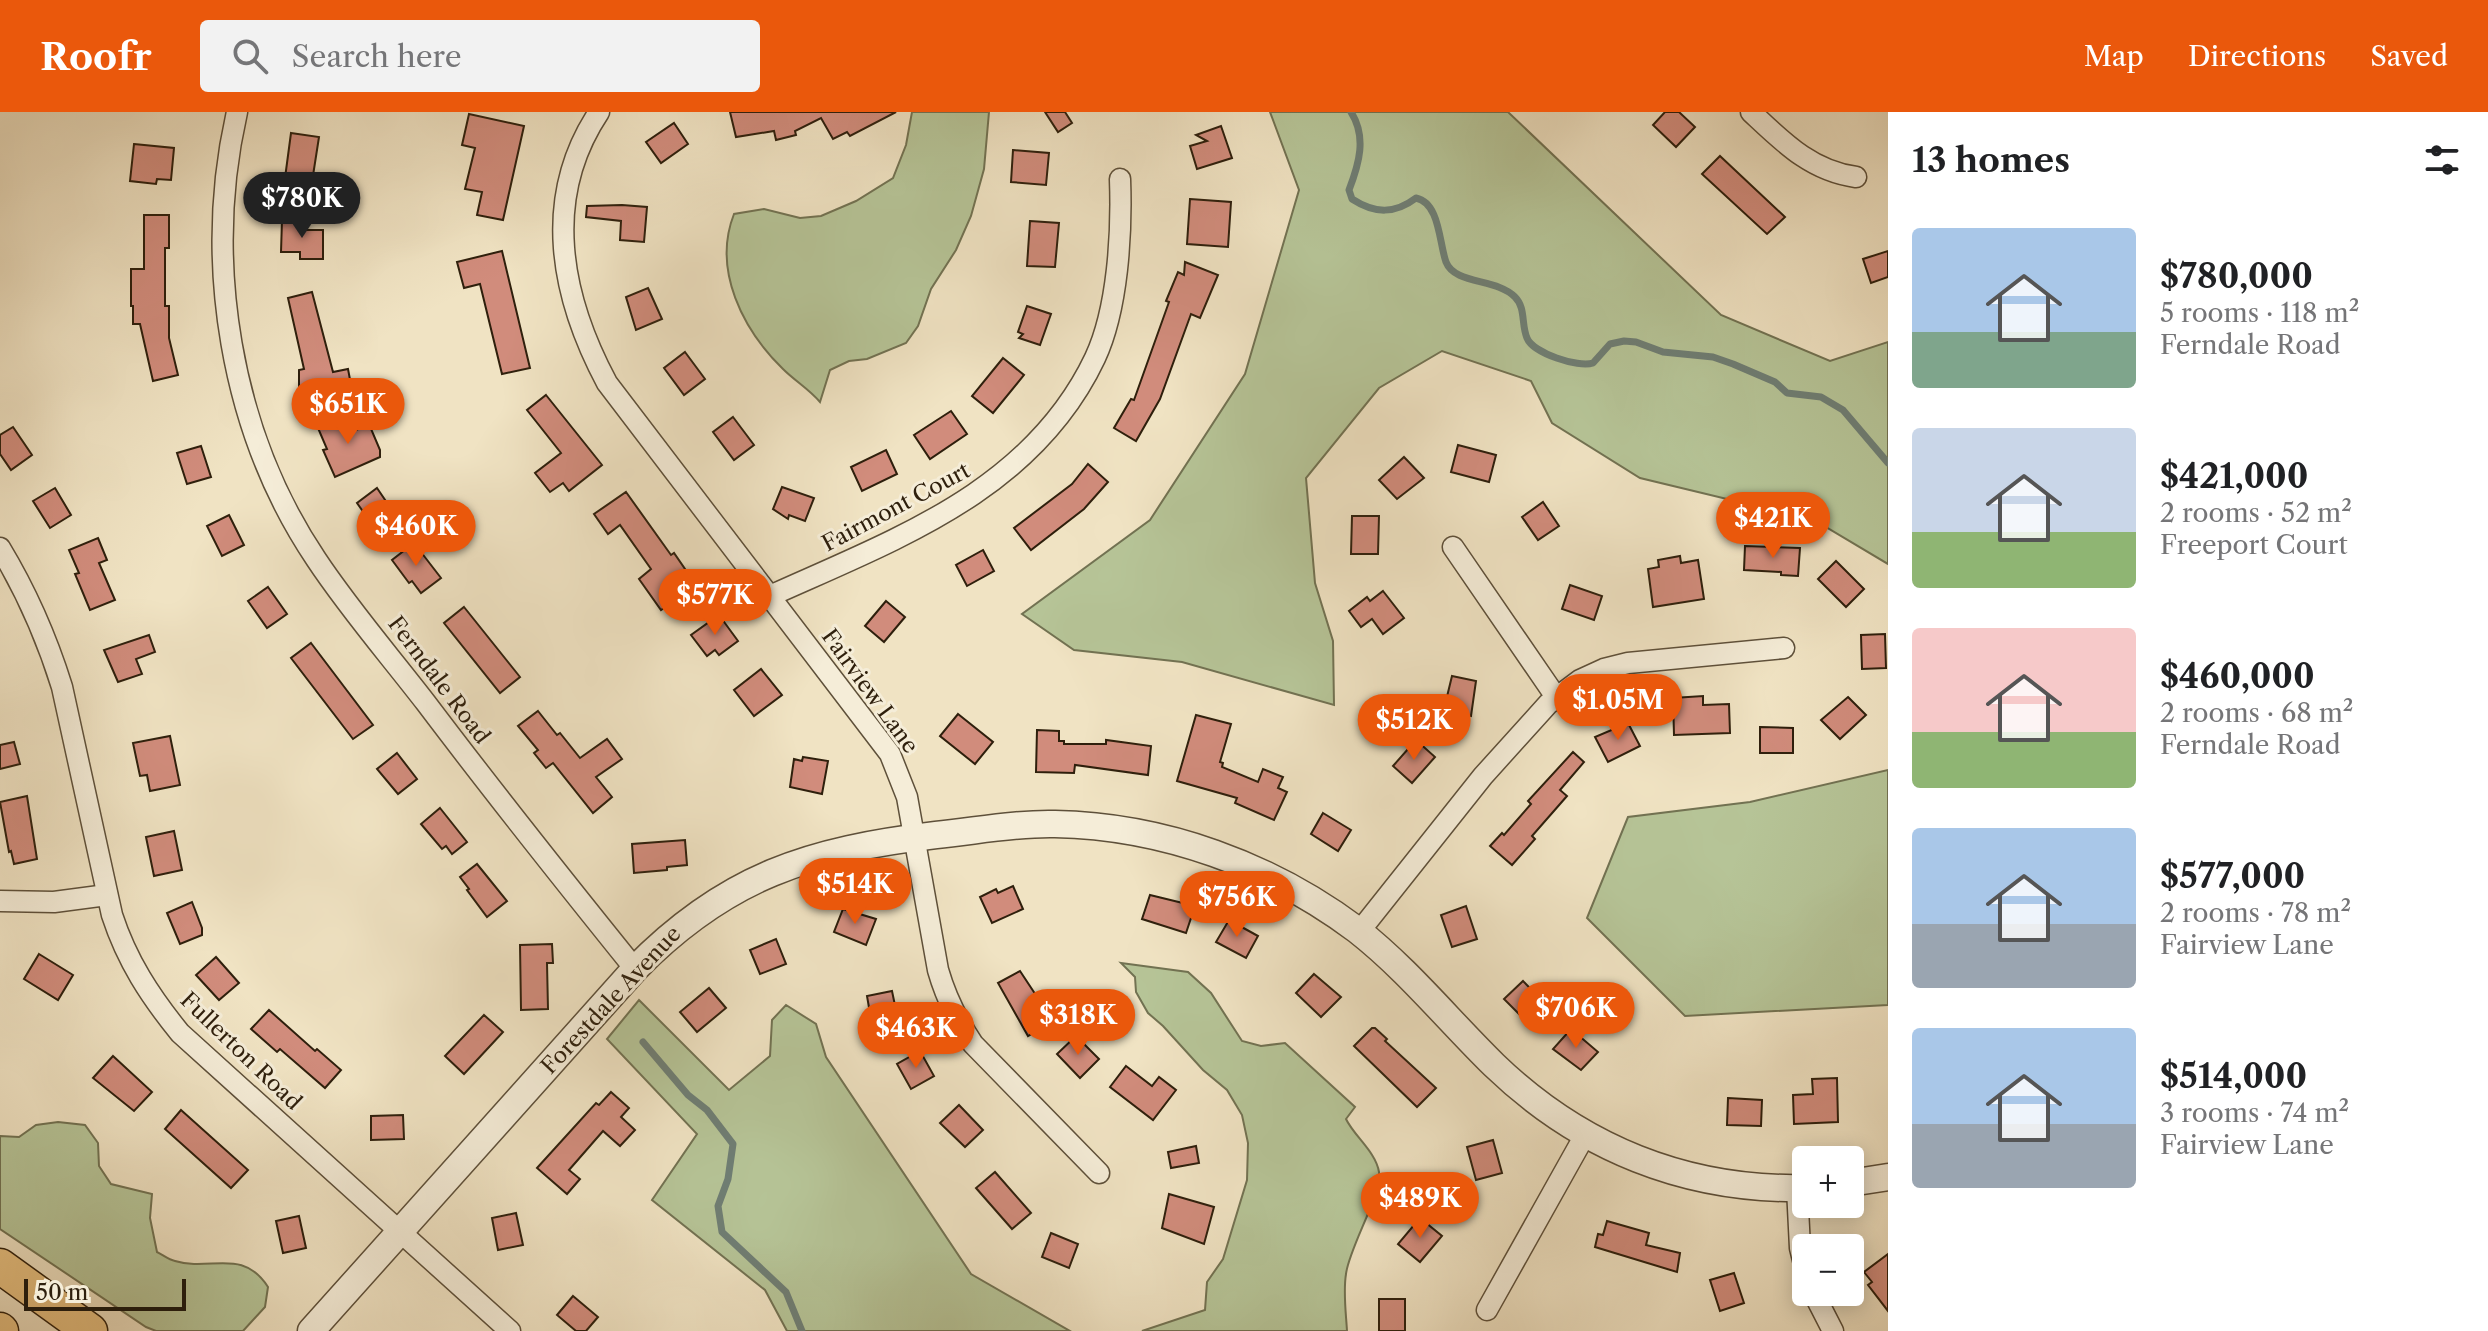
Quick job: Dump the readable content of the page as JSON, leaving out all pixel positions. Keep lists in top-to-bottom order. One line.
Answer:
{"streets":{"street":["Fairmont Court","Ferndale Road","Fairview Lane","Forestdale Avenue","Fullerton Road"]},"crossings":[["Fairmont Court","Fairview Lane"],["Ferndale Road","Forestdale Avenue"],["Fairview Lane","Forestdale Avenue"],["Forestdale Avenue","Fullerton Road"]],"scale_bar":"50 m","page":{"header":"Roofr","search":"Search here","nav":["Map","Directions","Saved"],"heading":"13 homes","price":["$780K","$651K","$421K","$460K","$577K","$1.05M","$512K","$514K","$756K","$706K","$318K","$463K","$489K"],"list":[{"name":"$780,000","note":"5 rooms · 118 m² · Ferndale Road"},{"name":"$421,000","note":"2 rooms · 52 m² · Freeport Court"},{"name":"$460,000","note":"2 rooms · 68 m² · Ferndale Road"},{"name":"$577,000","note":"2 rooms · 78 m² · Fairview Lane"},{"name":"$514,000","note":"3 rooms · 74 m² · Fairview Lane"}],"map_buttons":["+","−"],"scale":"50 m"}}
